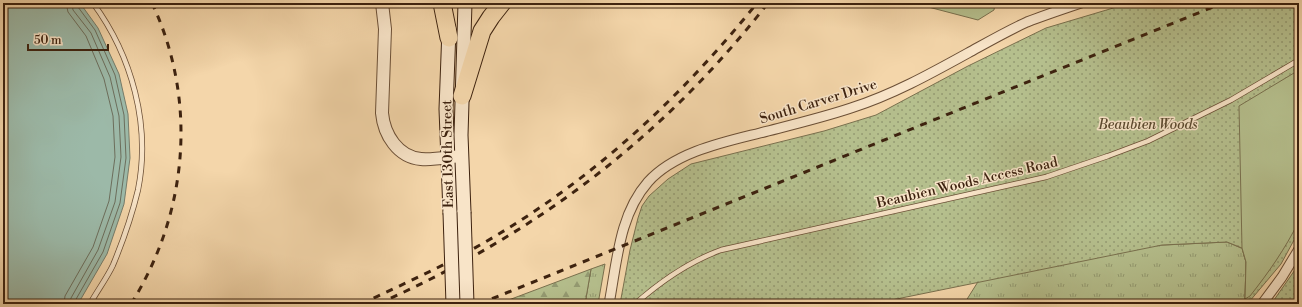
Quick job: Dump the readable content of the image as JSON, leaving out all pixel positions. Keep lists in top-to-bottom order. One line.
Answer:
{"streets":{"main road":["East 130th Street"],"street":["South Carver Drive"],"lane":["Beaubien Woods Access Road"]},"parks":["Beaubien Woods"],"scale_bar":"50 m"}
